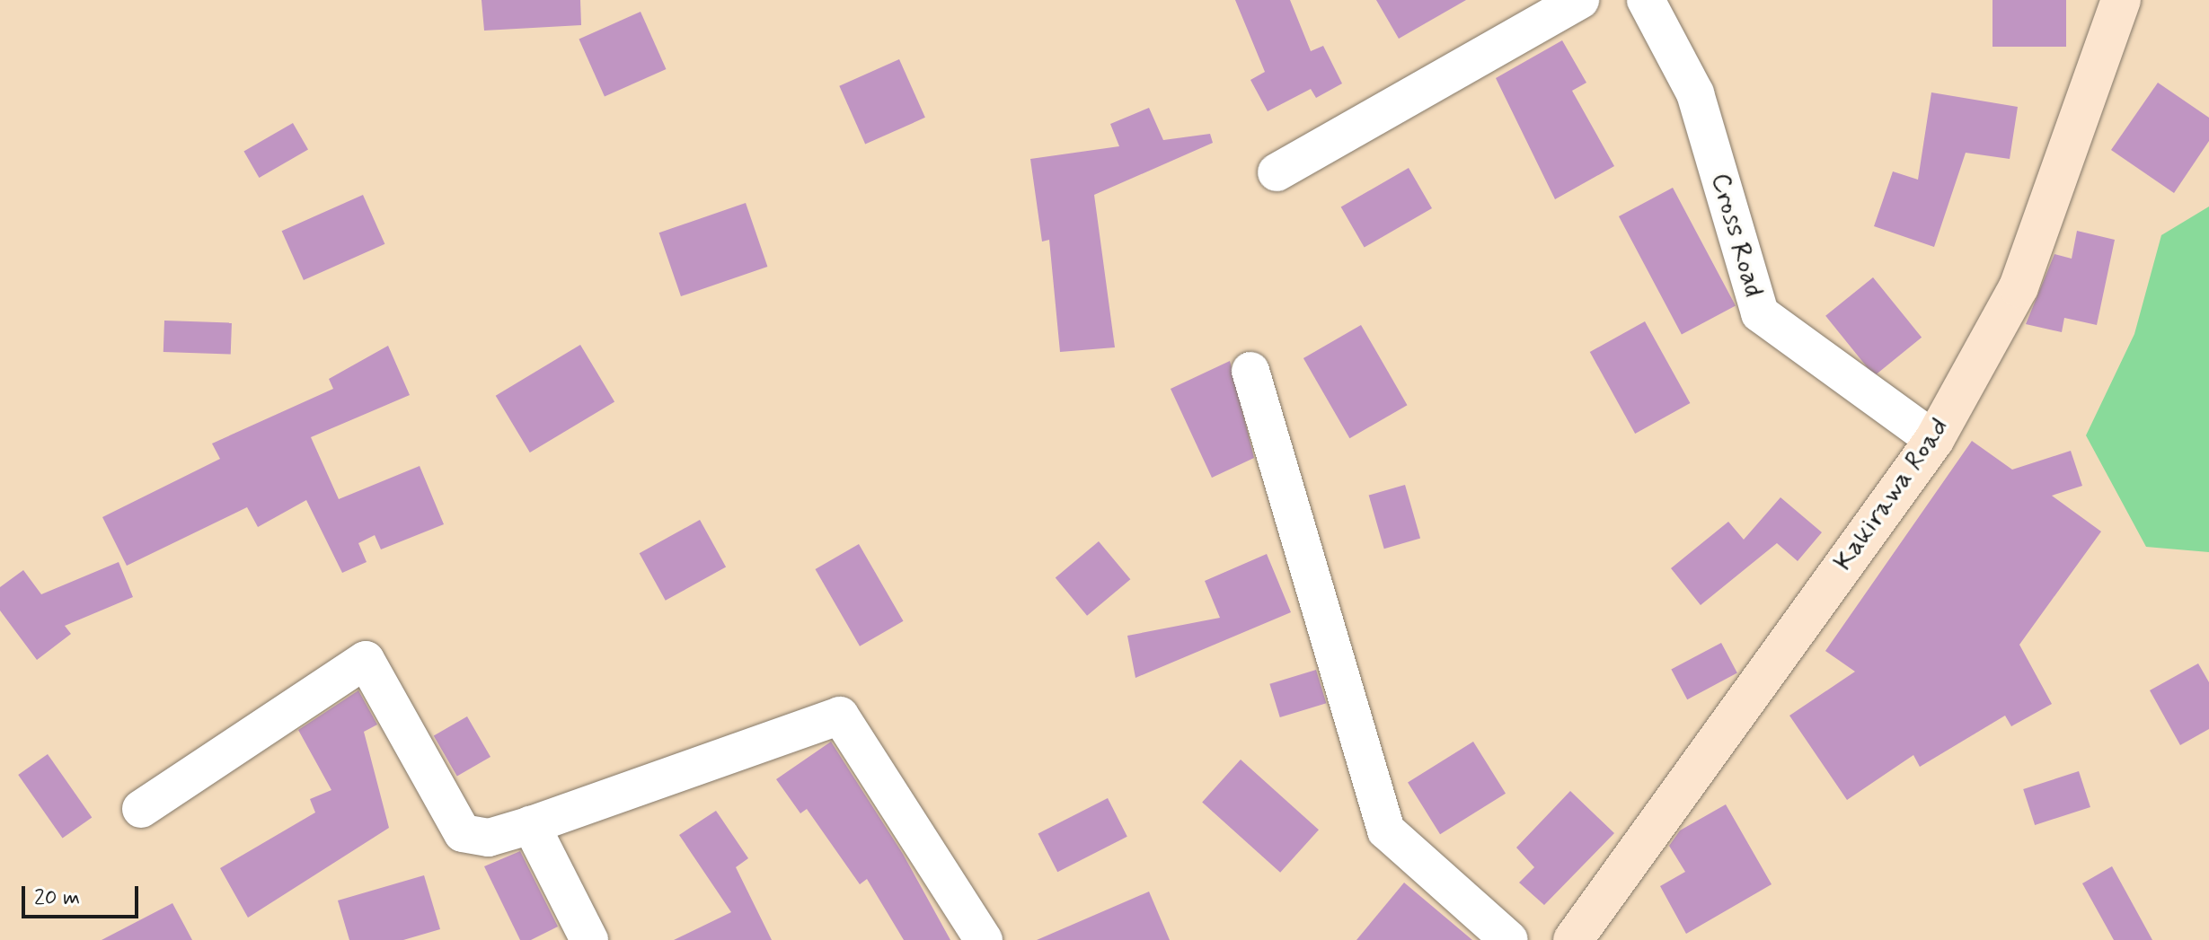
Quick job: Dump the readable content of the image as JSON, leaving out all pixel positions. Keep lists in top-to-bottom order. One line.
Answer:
{"streets":{"street":["Cross Road","Kakirawa Road"]},"crossings":[["Cross Road","Kakirawa Road"]],"scale_bar":"20 m"}
